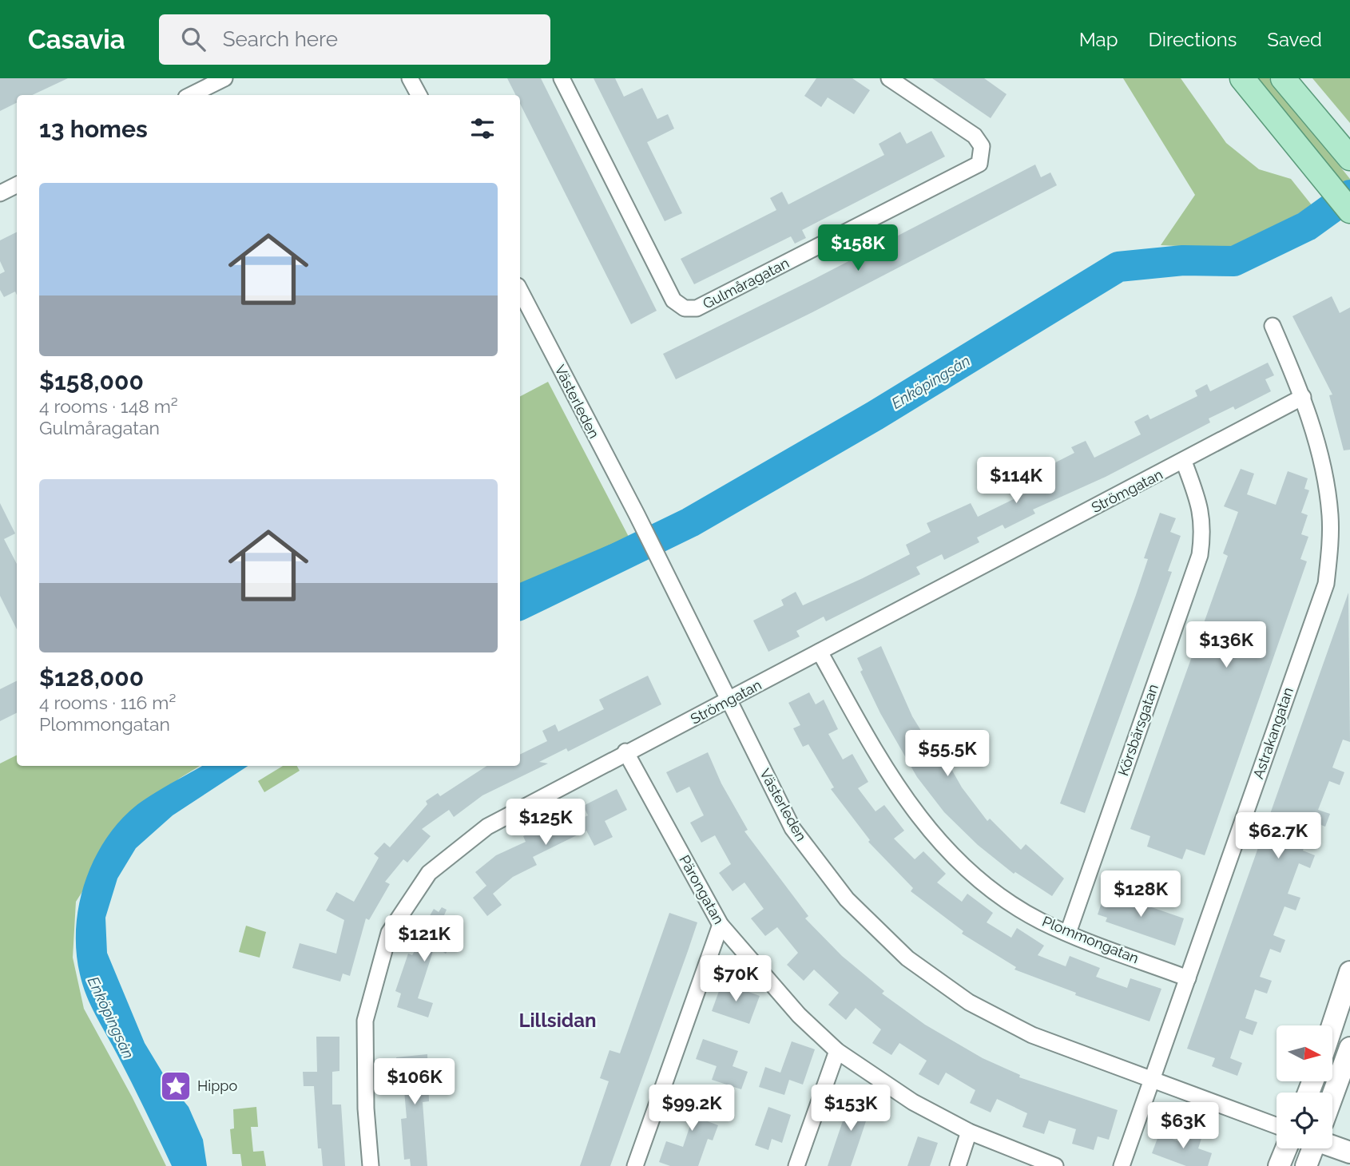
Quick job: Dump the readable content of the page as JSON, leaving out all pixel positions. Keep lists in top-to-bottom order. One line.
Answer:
{"streets":{"street":["Gulmåragatan","Västerleden","Strömgatan","Körsbärsgatan","Astrakangatan","Pärongatan","Plommongatan"]},"crossings":[["Västerleden","Strömgatan"],["Västerleden","Astrakangatan"],["Strömgatan","Körsbärsgatan"],["Strömgatan","Astrakangatan"],["Strömgatan","Pärongatan"],["Strömgatan","Plommongatan"],["Körsbärsgatan","Plommongatan"],["Astrakangatan","Plommongatan"]],"districts":["Lillsidan"],"water":["Enköpingsån"],"places":{"place":["Hippo"]},"north":"right","page":{"header":"Casavia","search":"Search here","nav":["Map","Directions","Saved"],"heading":"13 homes","list":[{"name":"$158,000","note":"4 rooms · 148 m² · Gulmåragatan"},{"name":"$128,000","note":"4 rooms · 116 m² · Plommongatan"}],"price":["$158K","$114K","$136K","$55.5K","$125K","$62.7K","$128K","$121K","$70K","$106K","$99.2K","$153K","$63K"]}}
